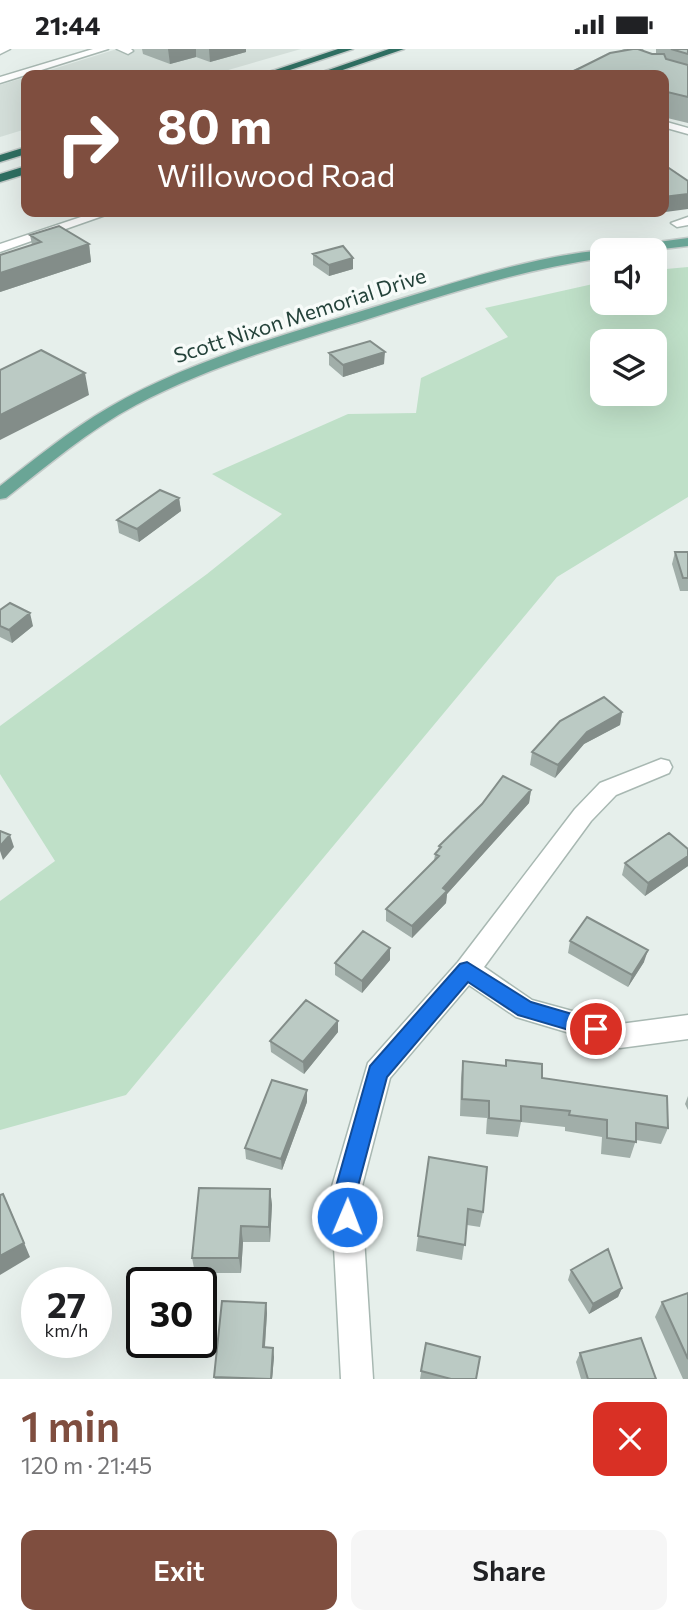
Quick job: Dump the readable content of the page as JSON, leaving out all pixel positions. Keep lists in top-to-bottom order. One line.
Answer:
{"streets":{"main road":["Scott Nixon Memorial Drive"]},"page":{"status":"21:44","turn":["80 m","Willowood Road"],"speed":"27 km/h","limit":"30","heading":["1 min","120 m · 21:45"],"buttons":["Exit","Share"]}}
